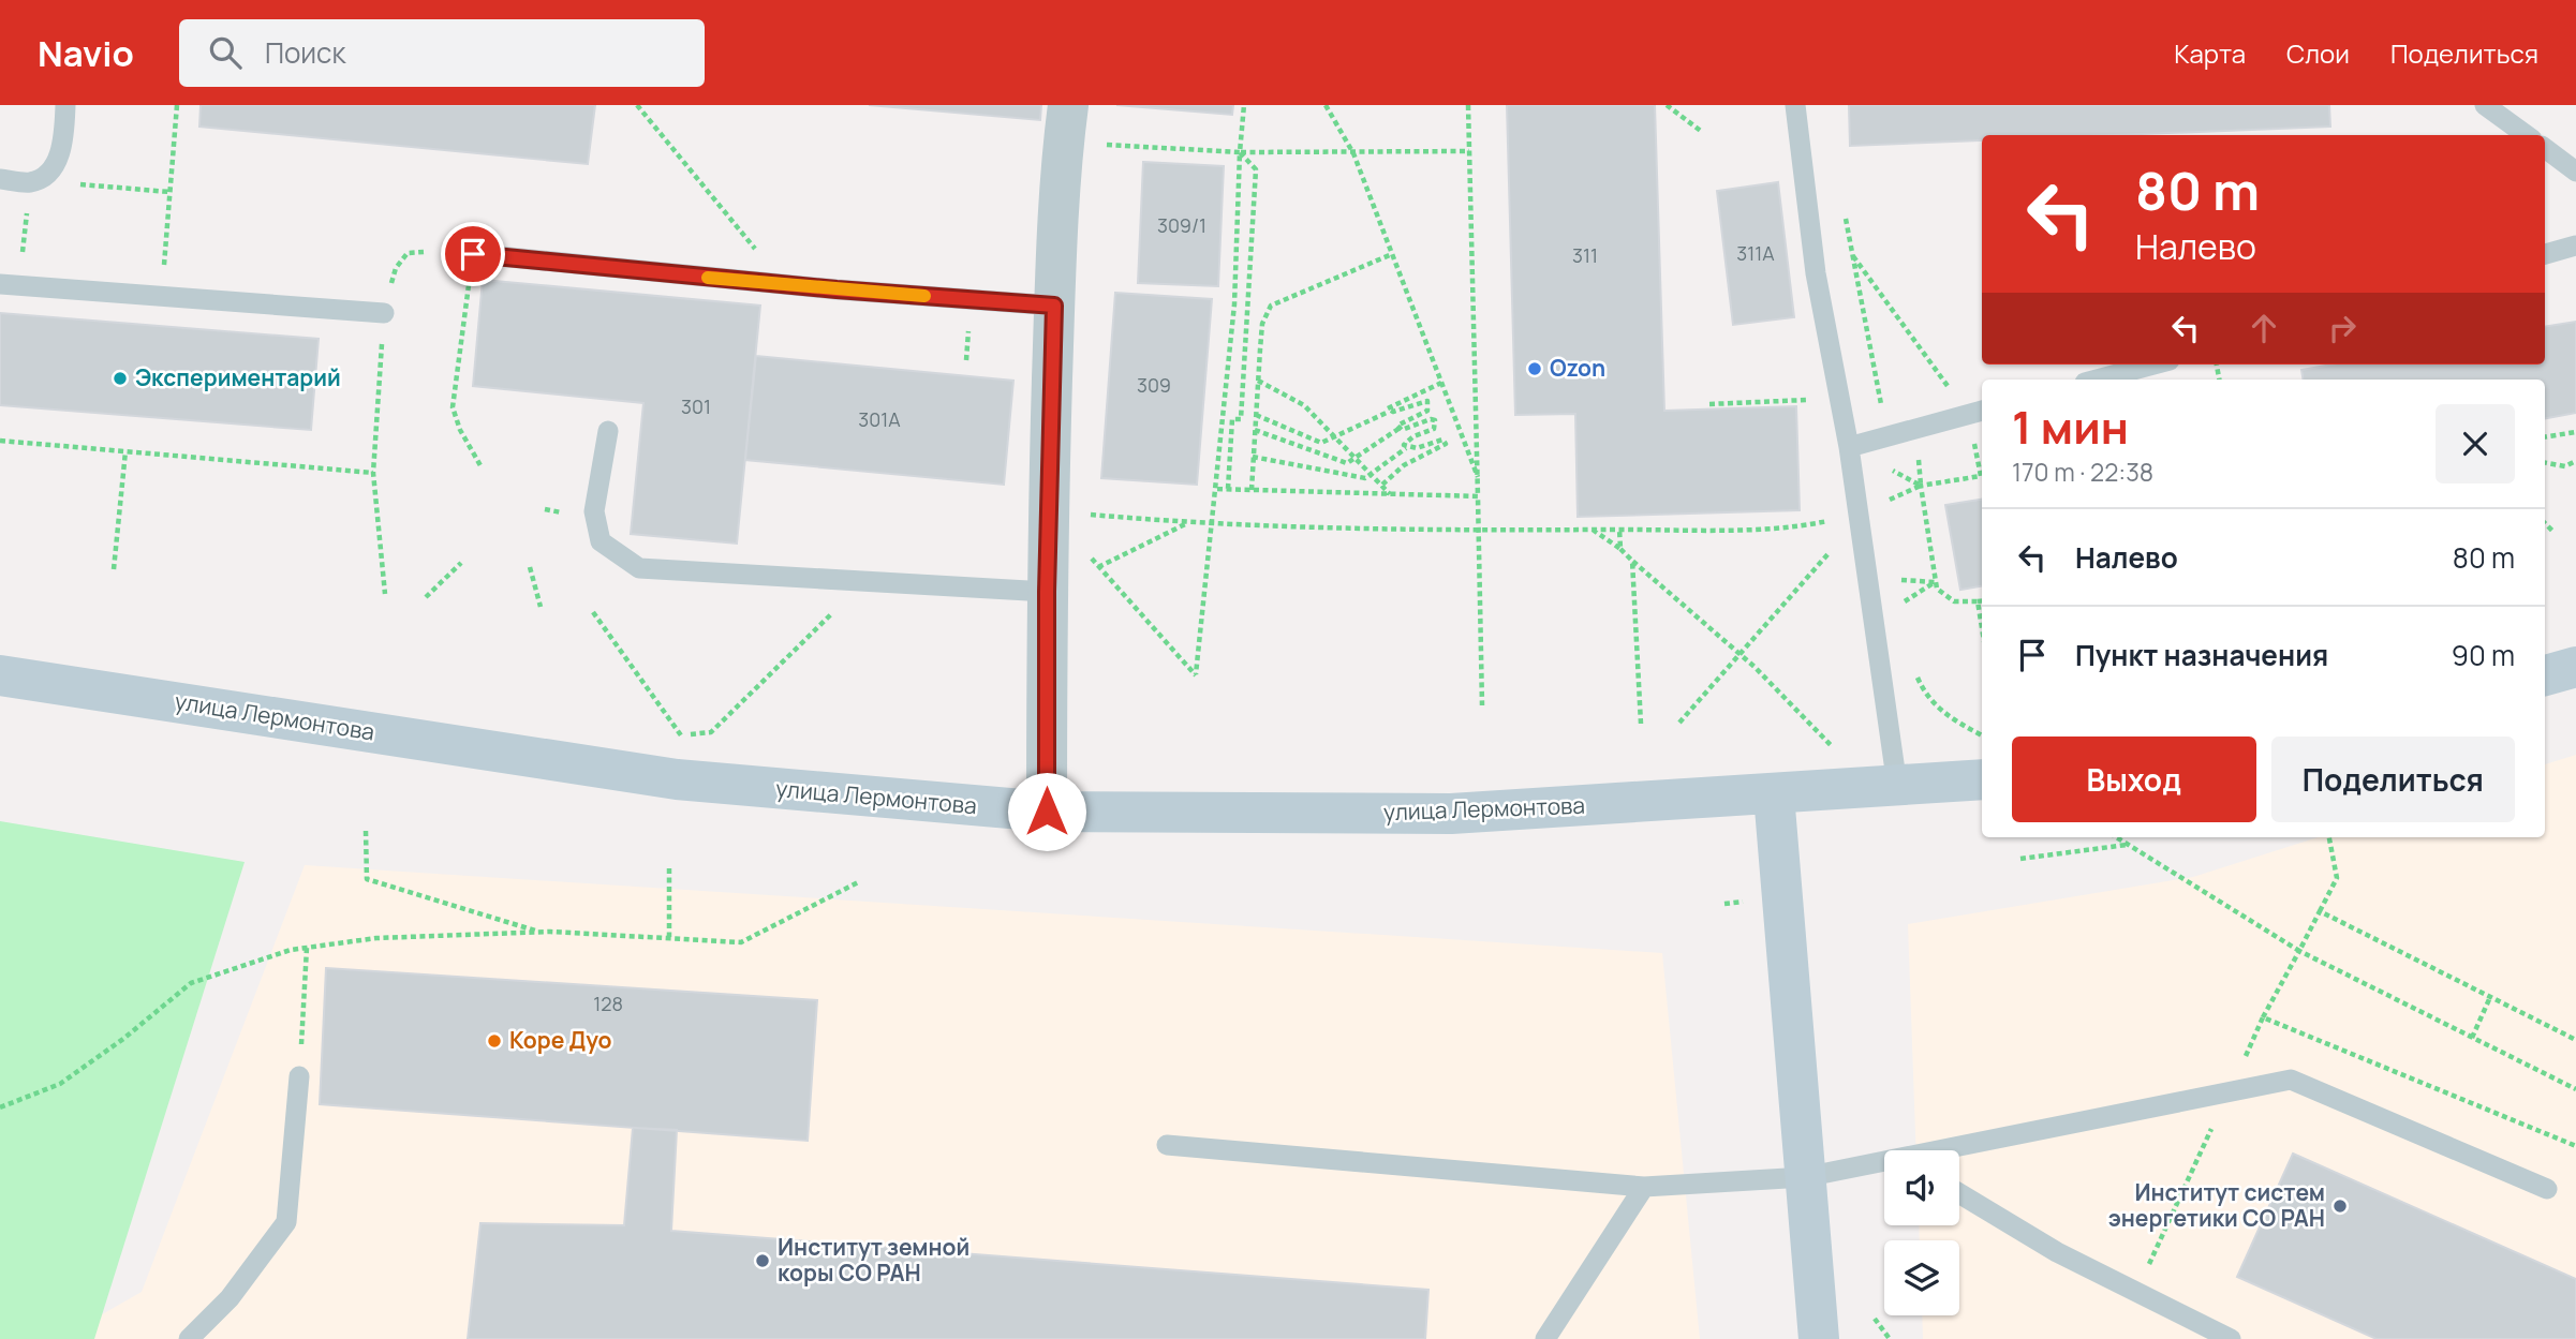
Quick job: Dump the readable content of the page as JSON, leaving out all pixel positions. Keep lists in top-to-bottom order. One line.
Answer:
{"streets":{"main road":["улица Лермонтова"]},"places":["Ozon","Экспериментарий","Коре Дуо","Институт систем энергетики СО РАН","Институт земной коры СО РАН"],"house_numbers":["309/1","311А","311","309","301","301А","128"],"page":{"header":"Navio","search":"Поиск","nav":["Карта","Слои","Поделиться"],"turn":["80 m","Налево"],"heading":["1 мин","170 m · 22:38"],"list":[{"name":"Налево","value":"80 m"},{"name":"Пункт назначения","value":"90 m"}],"buttons":["Выход","Поделиться"]}}
